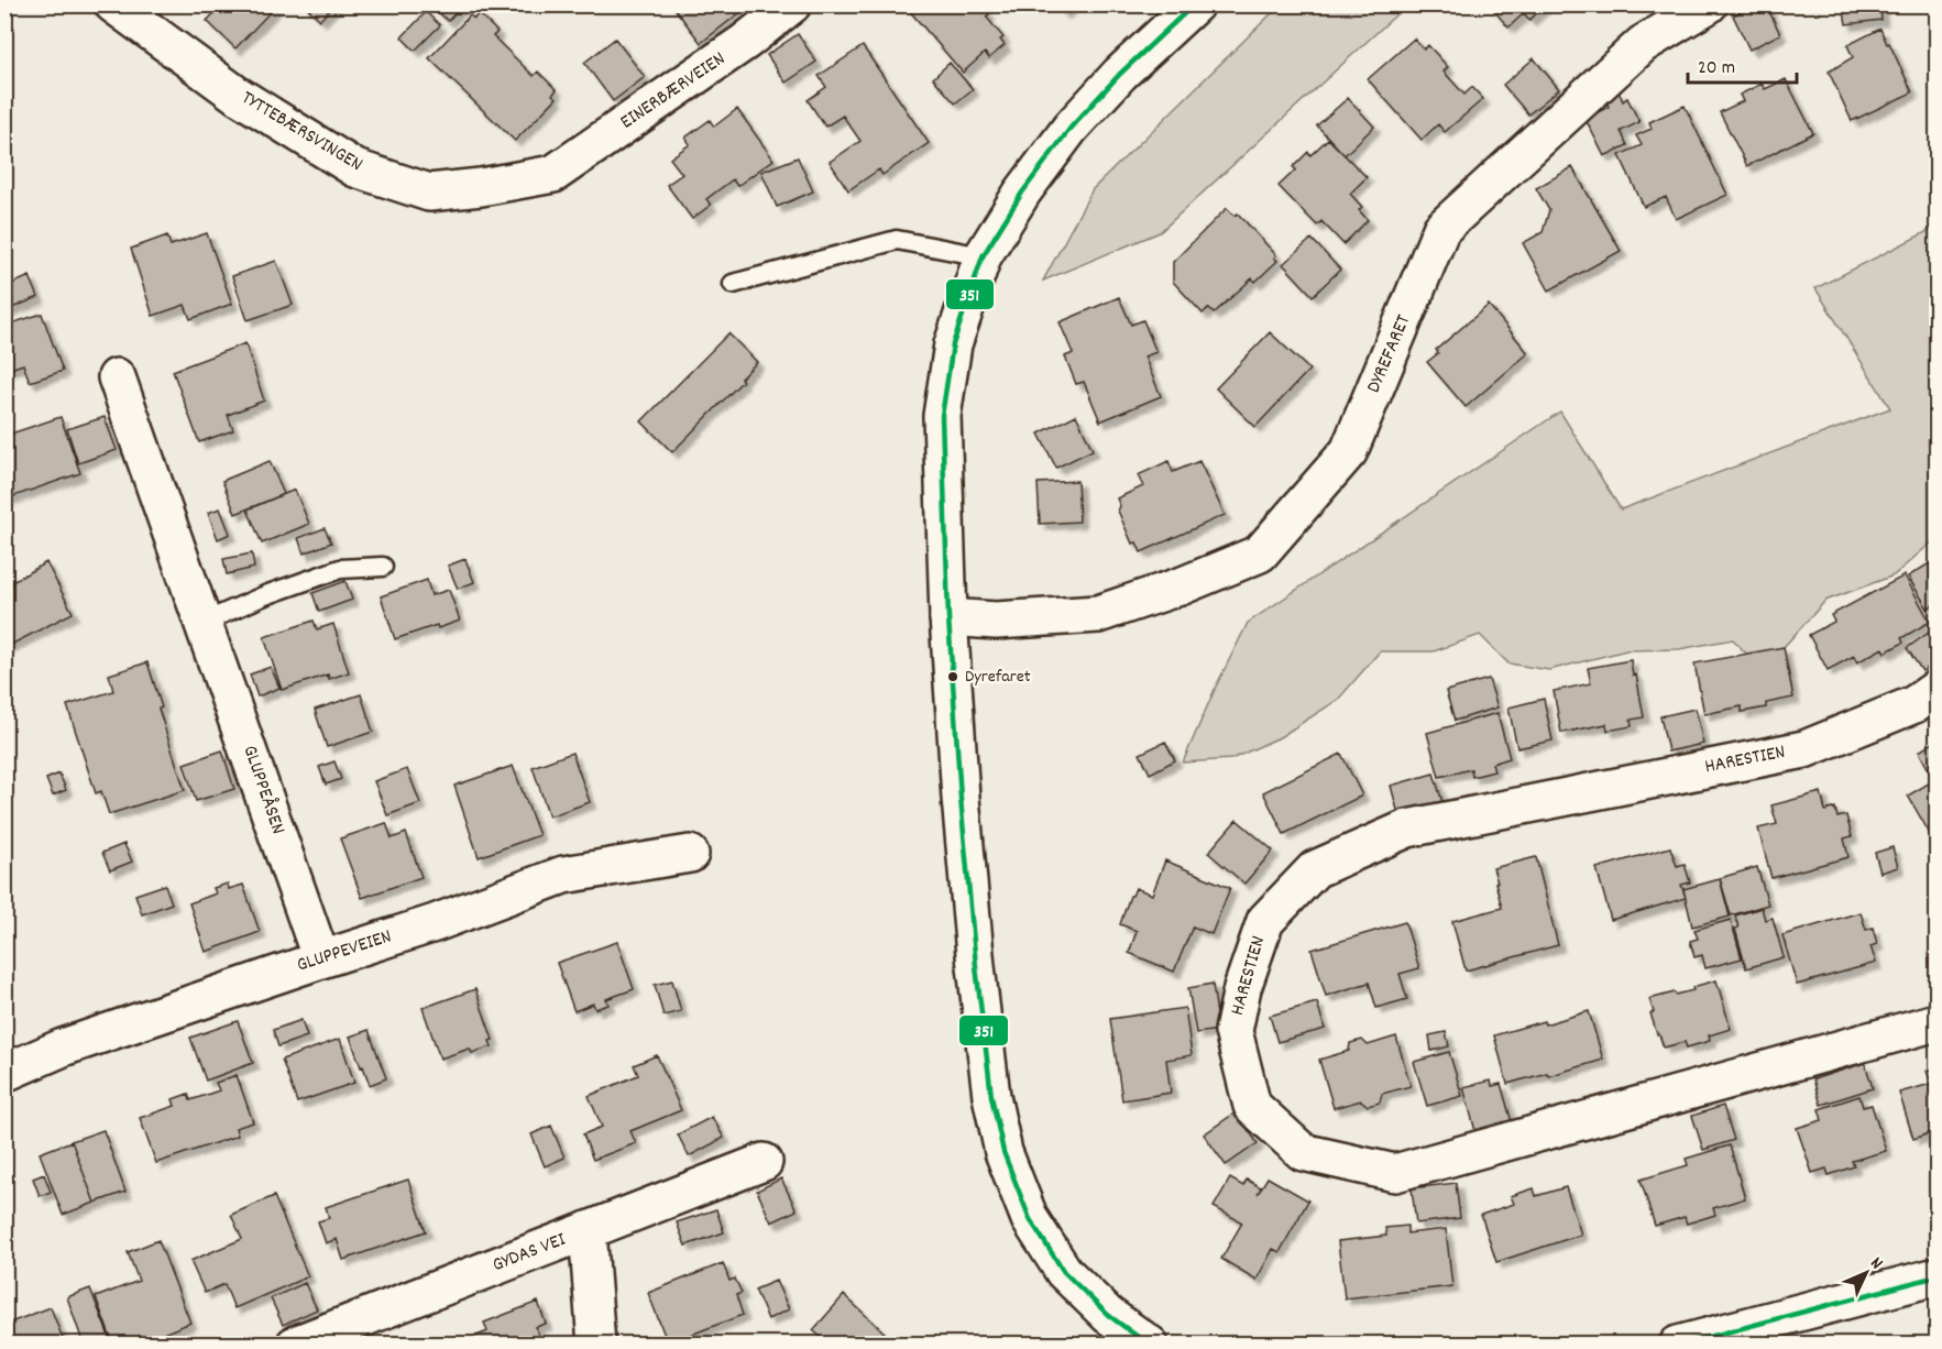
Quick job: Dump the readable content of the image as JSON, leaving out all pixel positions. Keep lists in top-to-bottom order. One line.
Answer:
{"streets":{"street":["EINERBÆRVEIEN","TYTTEBÆRSVINGEN","DYREFARET","HARESTIEN","GLUPPEÅSEN","GLUPPEVEIEN","GYDAS VEI"]},"crossings":[["EINERBÆRVEIEN","TYTTEBÆRSVINGEN"],["GLUPPEÅSEN","GLUPPEVEIEN"]],"places":["Dyrefaret"],"lines":["transit line 351"],"scale_bar":"20 m","north":"top right"}
